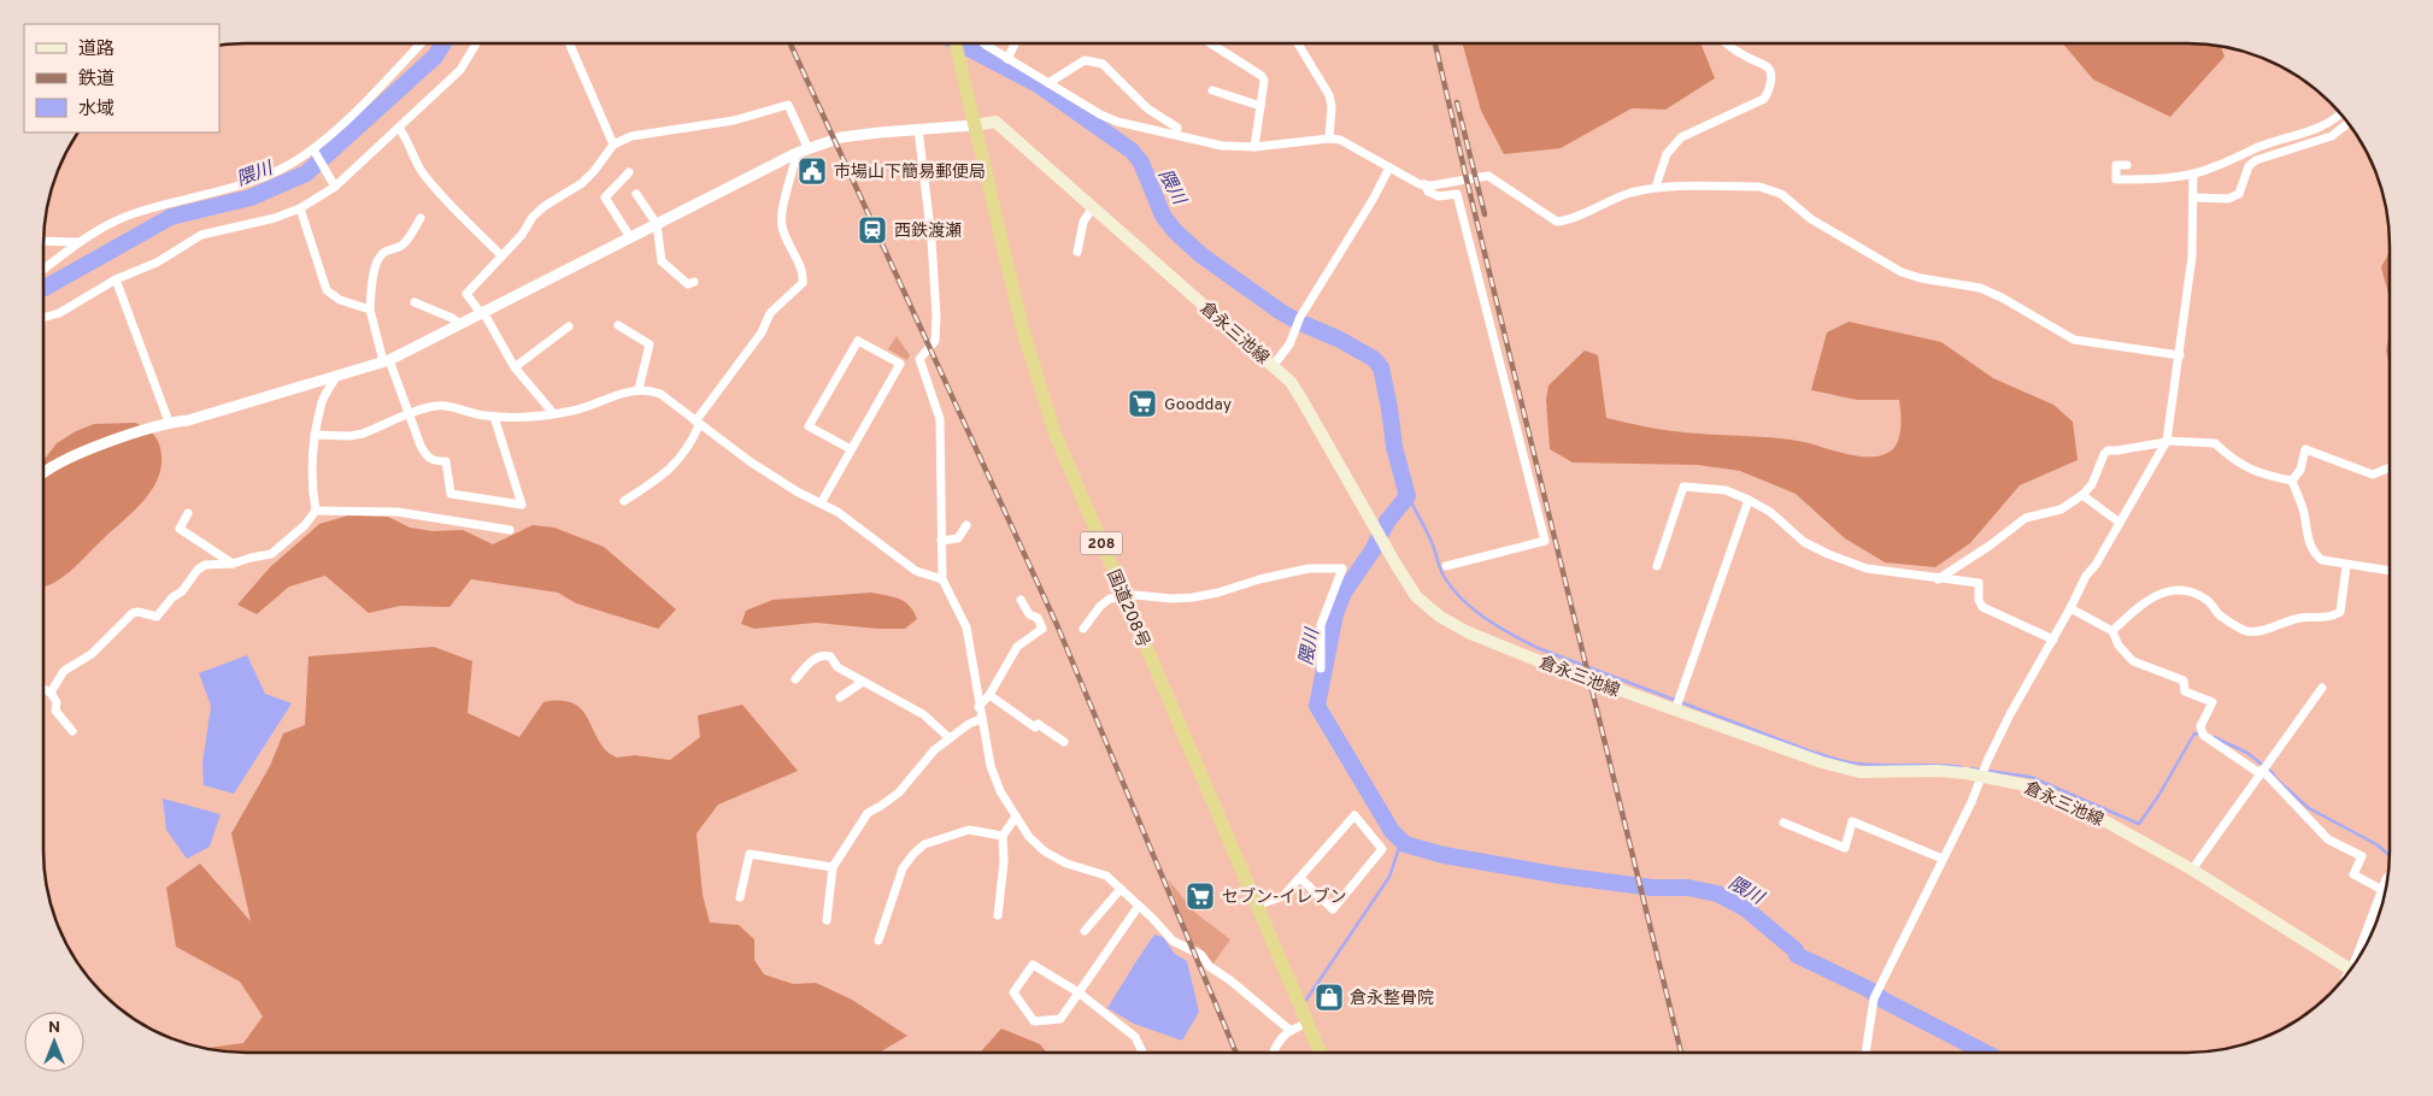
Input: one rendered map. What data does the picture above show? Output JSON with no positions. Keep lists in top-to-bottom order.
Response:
{
  "streets": {
    "highway": ["208", "国道208号"],
    "main road": ["倉永三池線"]
  },
  "crossings": [
    ["倉永三池線", "国道208号"]
  ],
  "water": ["隈川"],
  "places": {
    "public building": ["市場山下簡易郵便局"],
    "station": ["西鉄渡瀬"],
    "supermarket": ["Goodday", "セブン-イレブン"],
    "shop": ["倉永整骨院"]
  },
  "legend": ["道路", "鉄道", "水域"],
  "north": "top"
}
